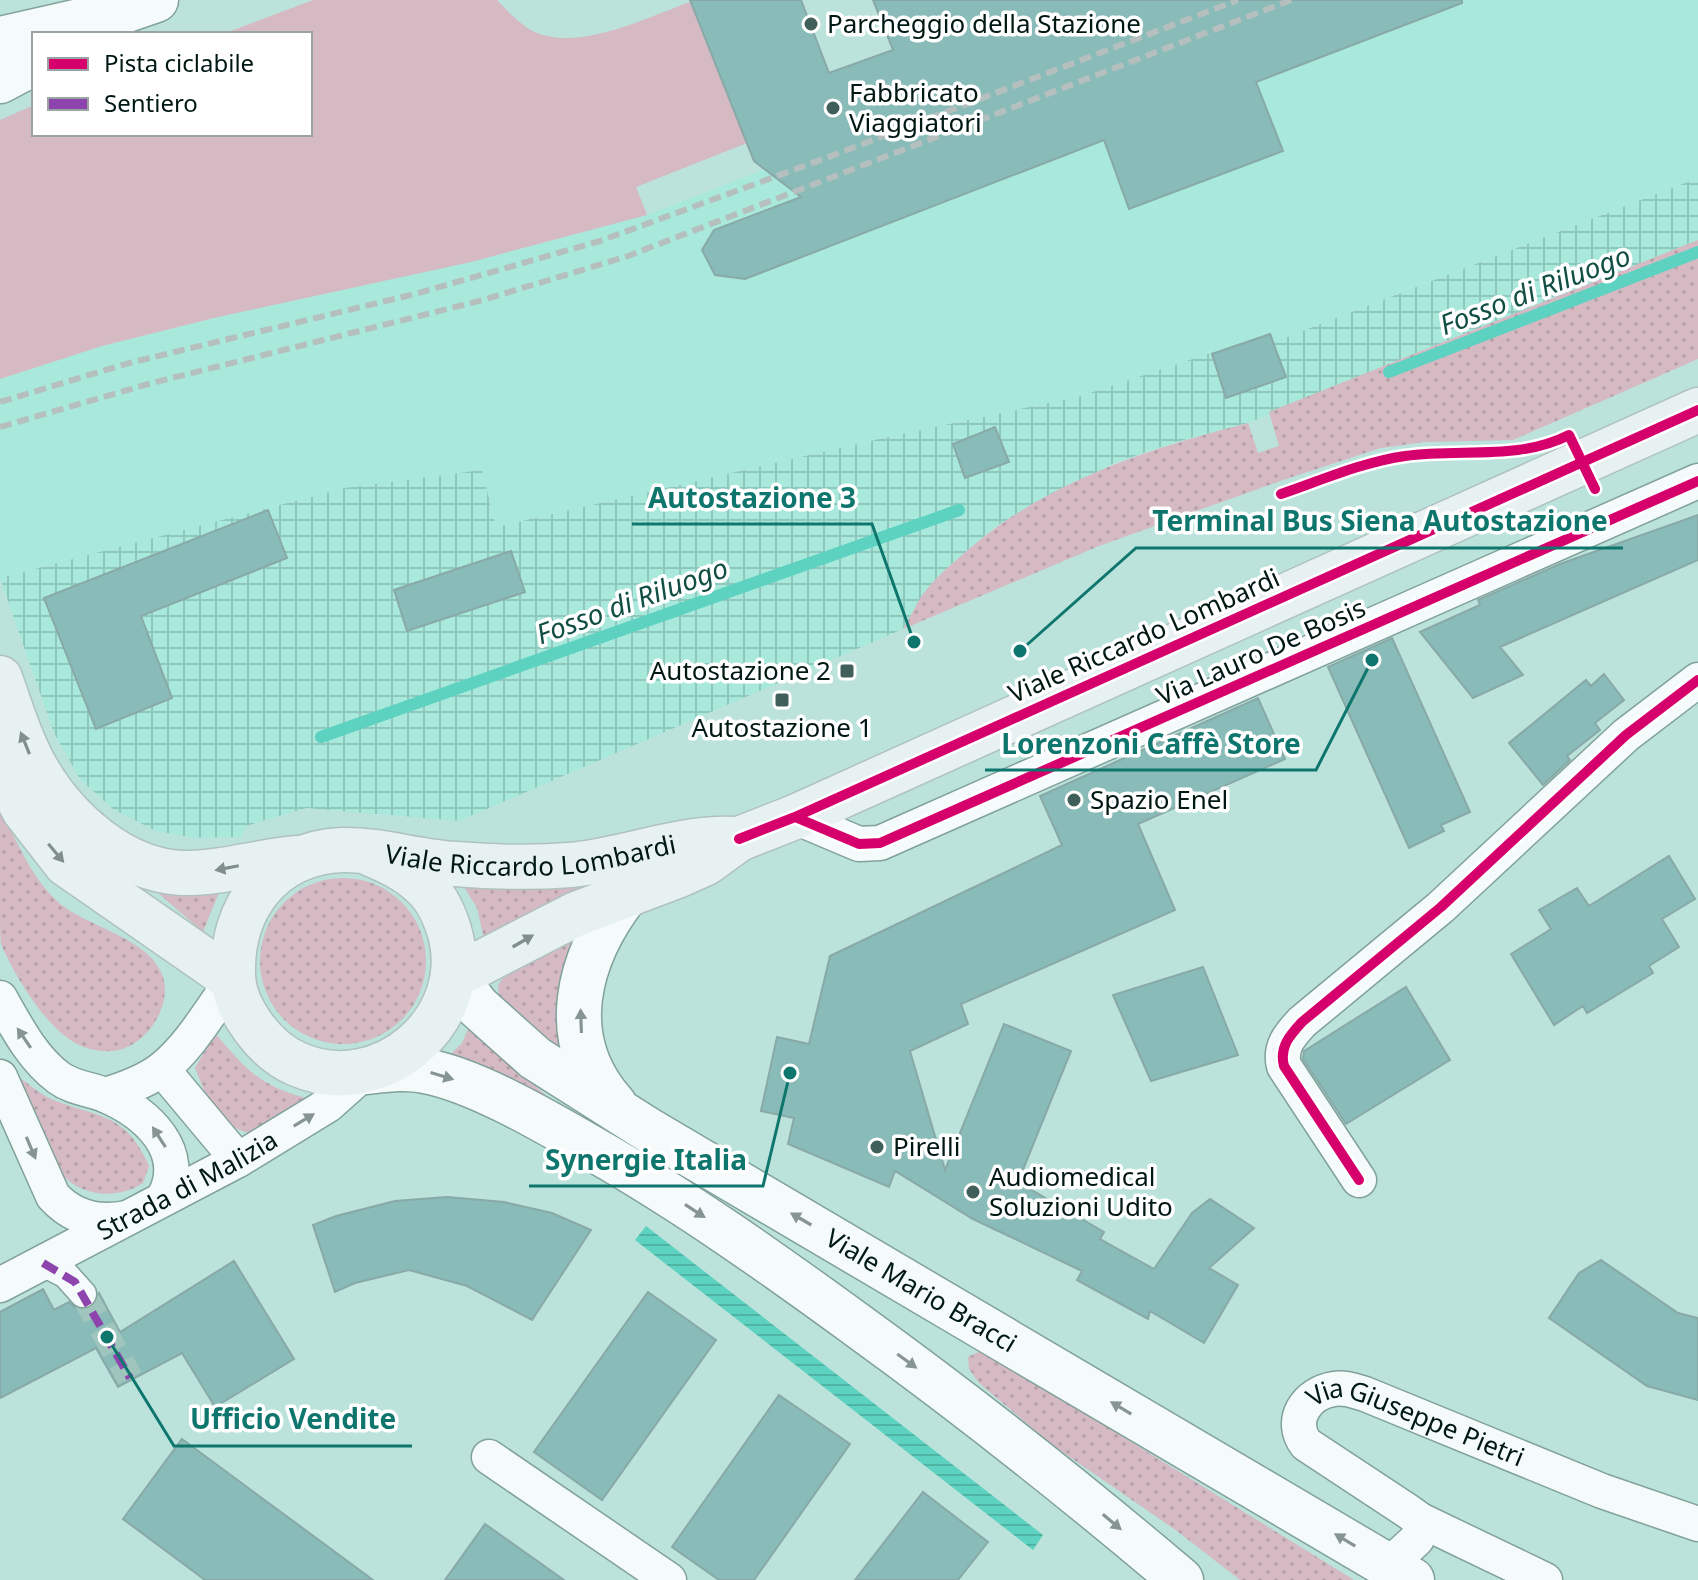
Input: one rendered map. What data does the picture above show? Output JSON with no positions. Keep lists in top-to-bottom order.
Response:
{
  "streets": {
    "main road": ["Viale Riccardo Lombardi", "Viale Mario Bracci"],
    "street": ["Via Lauro De Bosis", "Strada di Malizia", "Via Giuseppe Pietri"]
  },
  "crossings": [
    ["Viale Riccardo Lombardi", "Via Lauro De Bosis"],
    ["Viale Riccardo Lombardi", "Strada di Malizia"],
    ["Viale Riccardo Lombardi", "Viale Mario Bracci"],
    ["Strada di Malizia", "Viale Mario Bracci"]
  ],
  "water": ["Fosso di Riluogo"],
  "places": {
    "other": [
      "Parcheggio della Stazione",
      "Fabbricato Viaggiatori",
      "Autostazione 3",
      "Terminal Bus Siena Autostazione",
      "Lorenzoni Caffè Store",
      "Spazio Enel",
      "Synergie Italia",
      "Pirelli",
      "Audiomedical Soluzioni Udito",
      "Ufficio Vendite"
    ],
    "transit": ["Autostazione 2", "Autostazione 1"]
  },
  "legend": ["Pista ciclabile", "Sentiero"]
}
